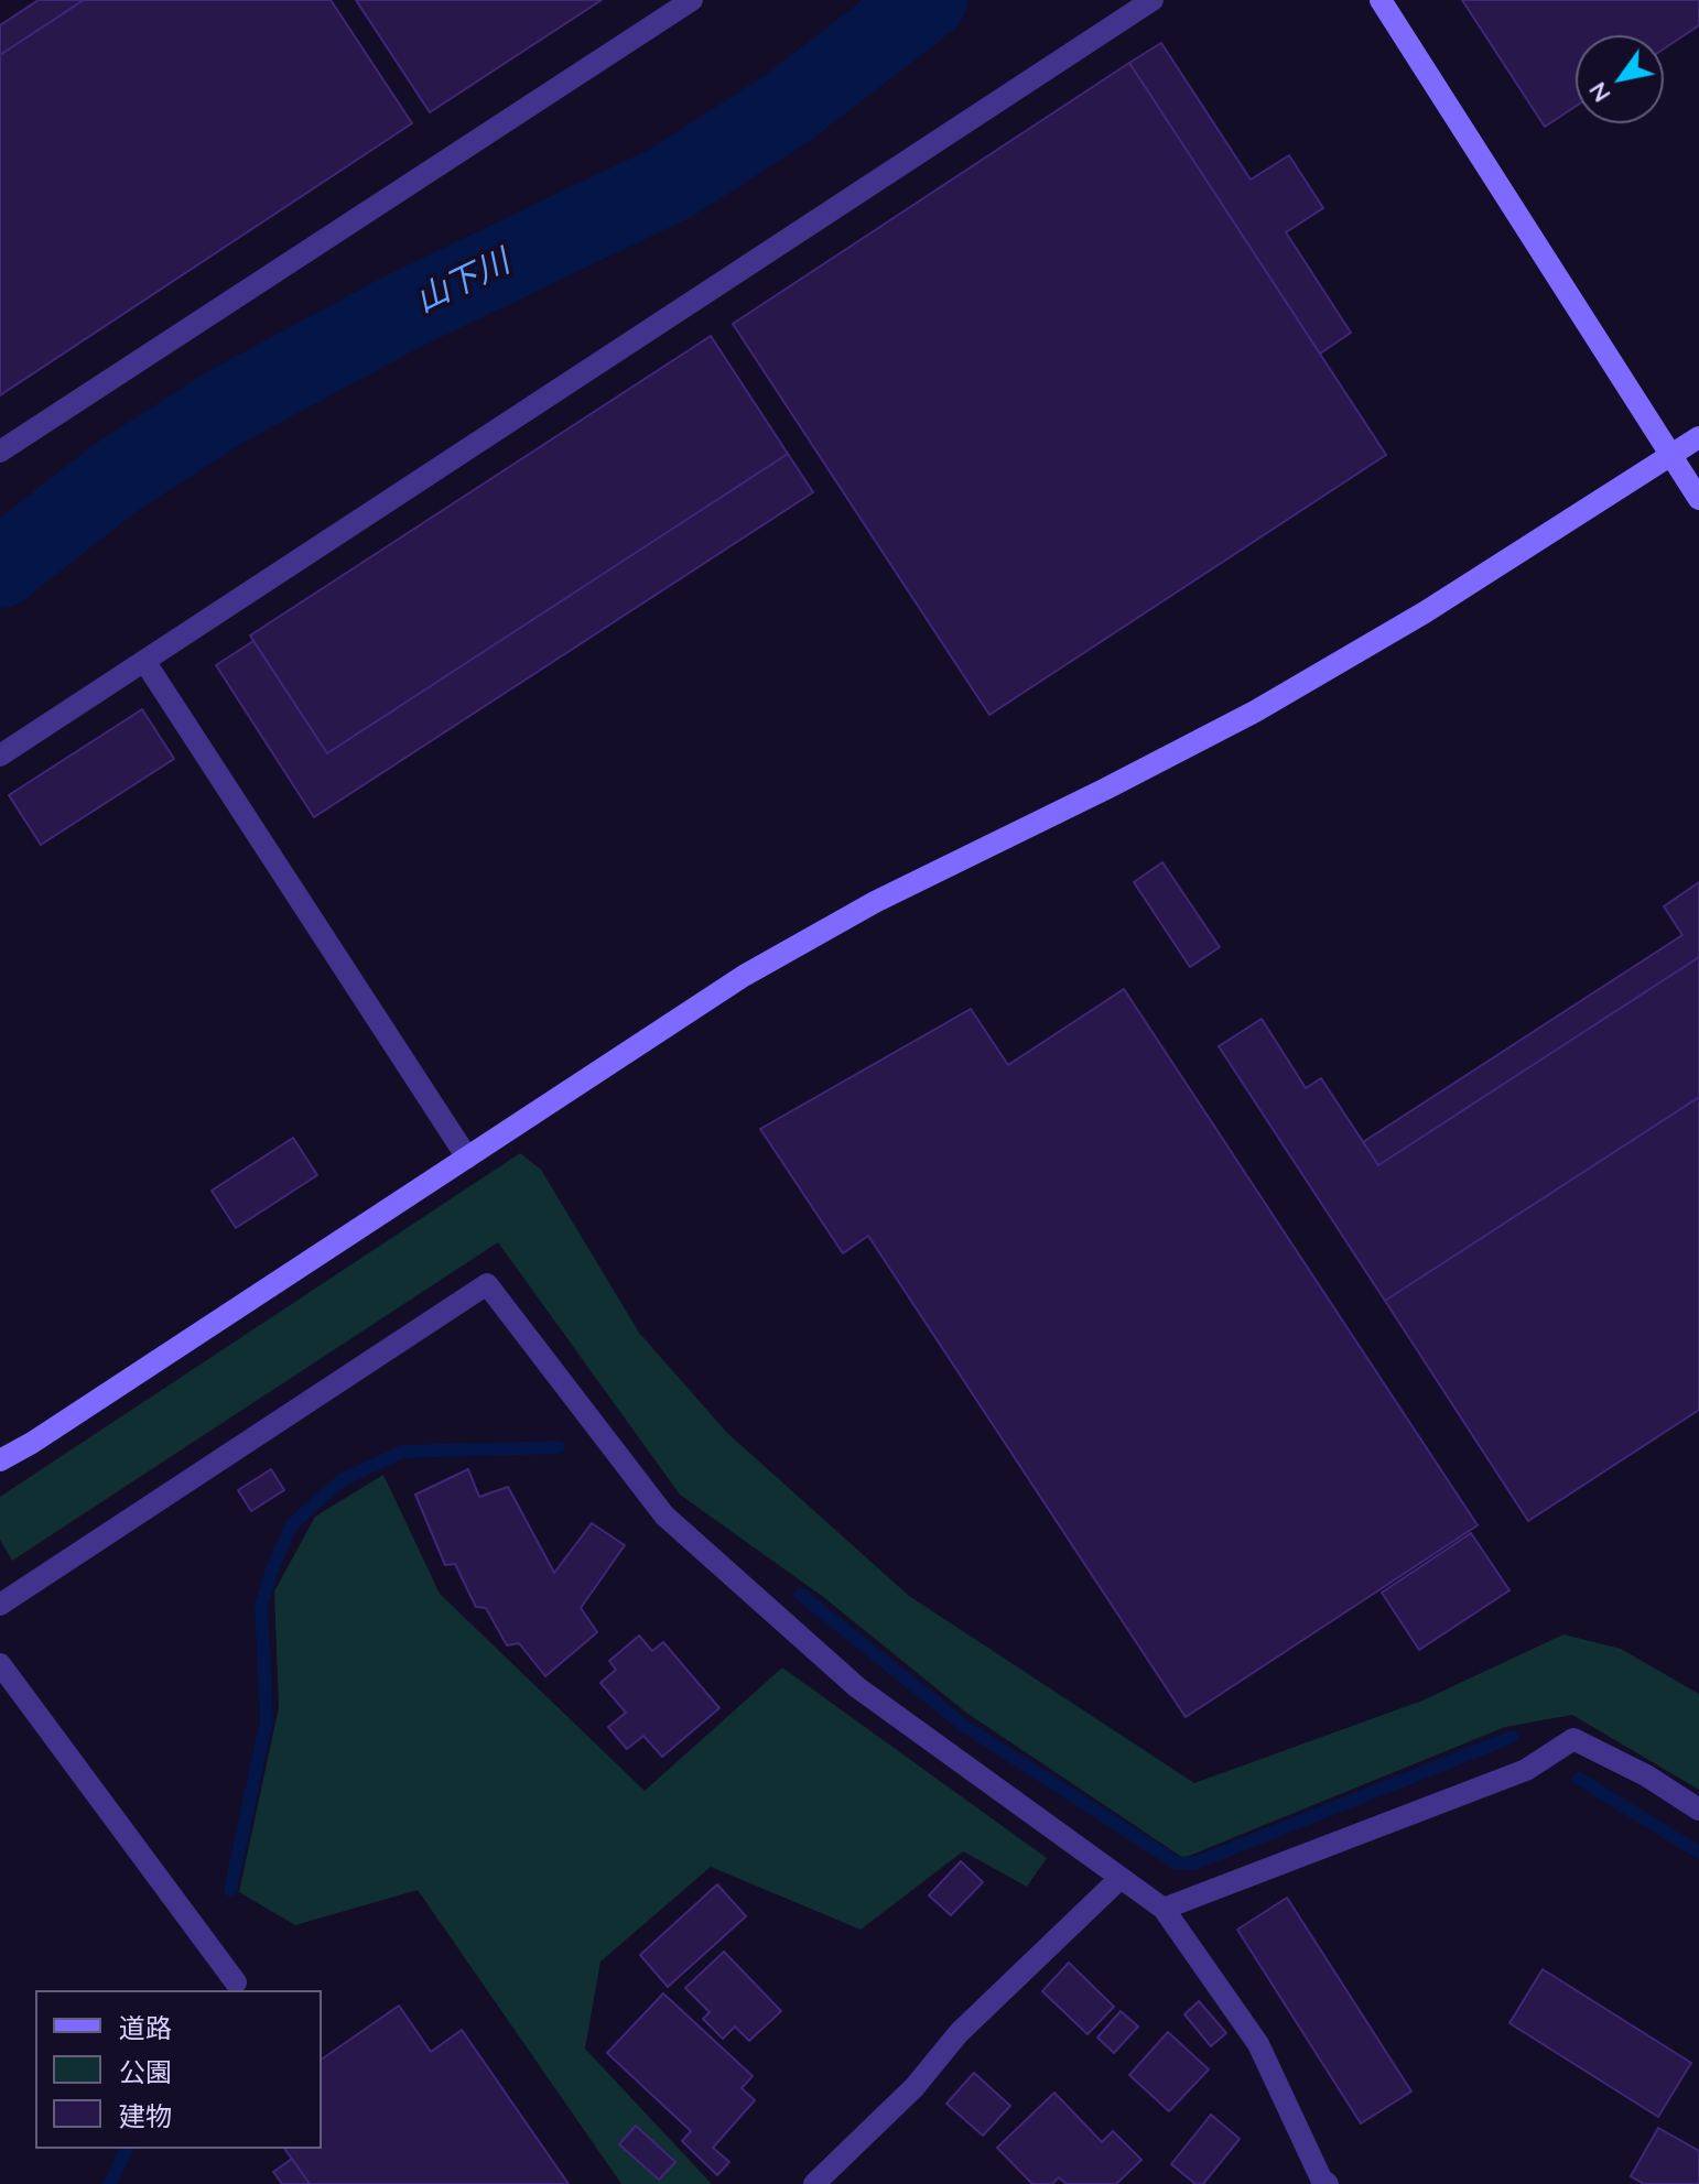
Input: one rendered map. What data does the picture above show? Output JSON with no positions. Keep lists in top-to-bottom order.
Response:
{
  "water": ["山下川"],
  "legend": ["道路", "公園", "建物"],
  "north": "bottom left"
}
